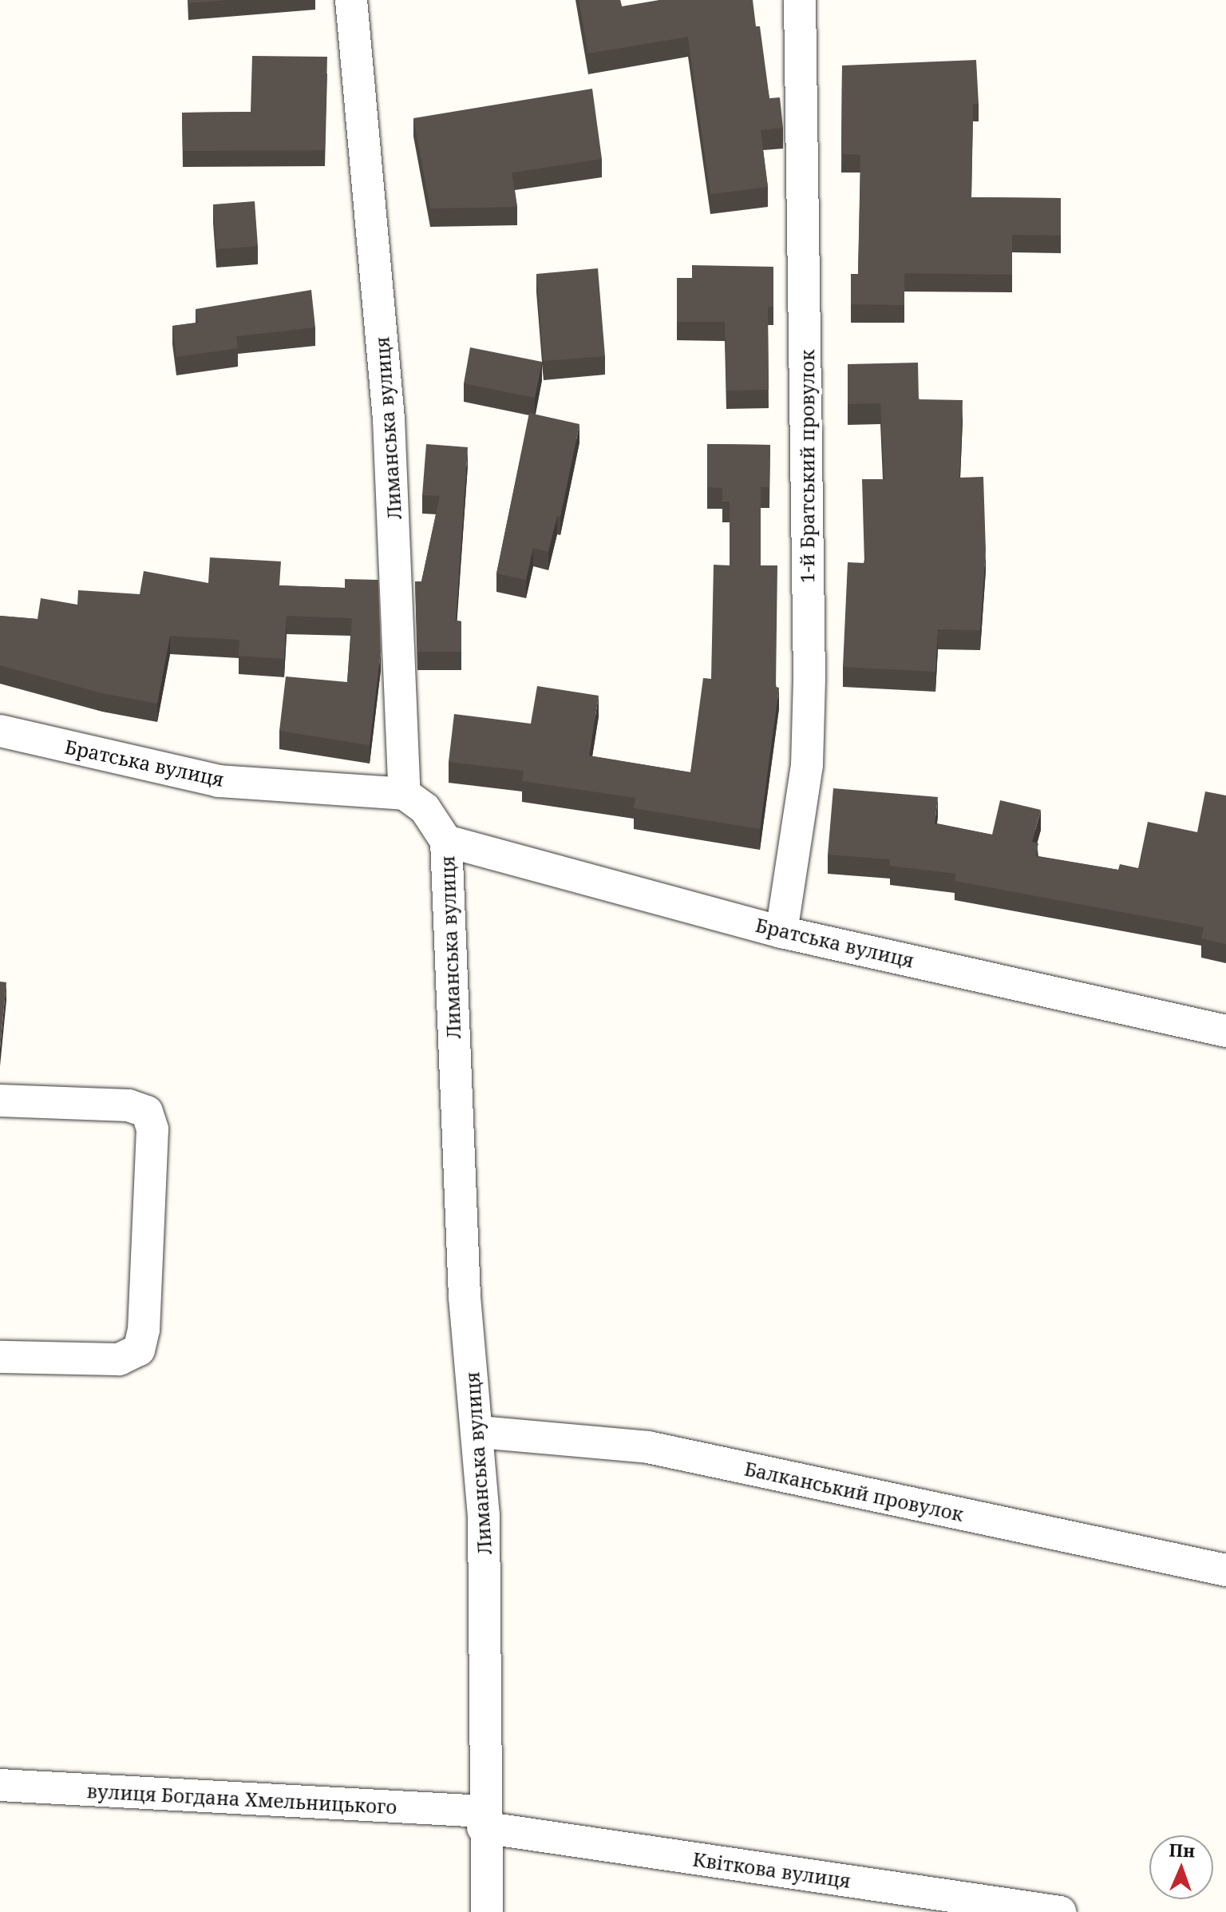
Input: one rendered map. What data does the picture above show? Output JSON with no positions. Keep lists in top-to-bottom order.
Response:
{
  "streets": {
    "street": [
      "Лиманська вулиця",
      "1-й Братський провулок",
      "Братська вулиця",
      "Балканський провулок",
      "вулиця Богдана Хмельницького",
      "Квіткова вулиця"
    ]
  },
  "crossings": [
    ["Лиманська вулиця", "Братська вулиця"],
    ["Лиманська вулиця", "Балканський провулок"],
    ["Лиманська вулиця", "вулиця Богдана Хмельницького"],
    ["Лиманська вулиця", "Квіткова вулиця"],
    ["1-й Братський провулок", "Братська вулиця"],
    ["вулиця Богдана Хмельницького", "Квіткова вулиця"]
  ],
  "north": "top"
}
